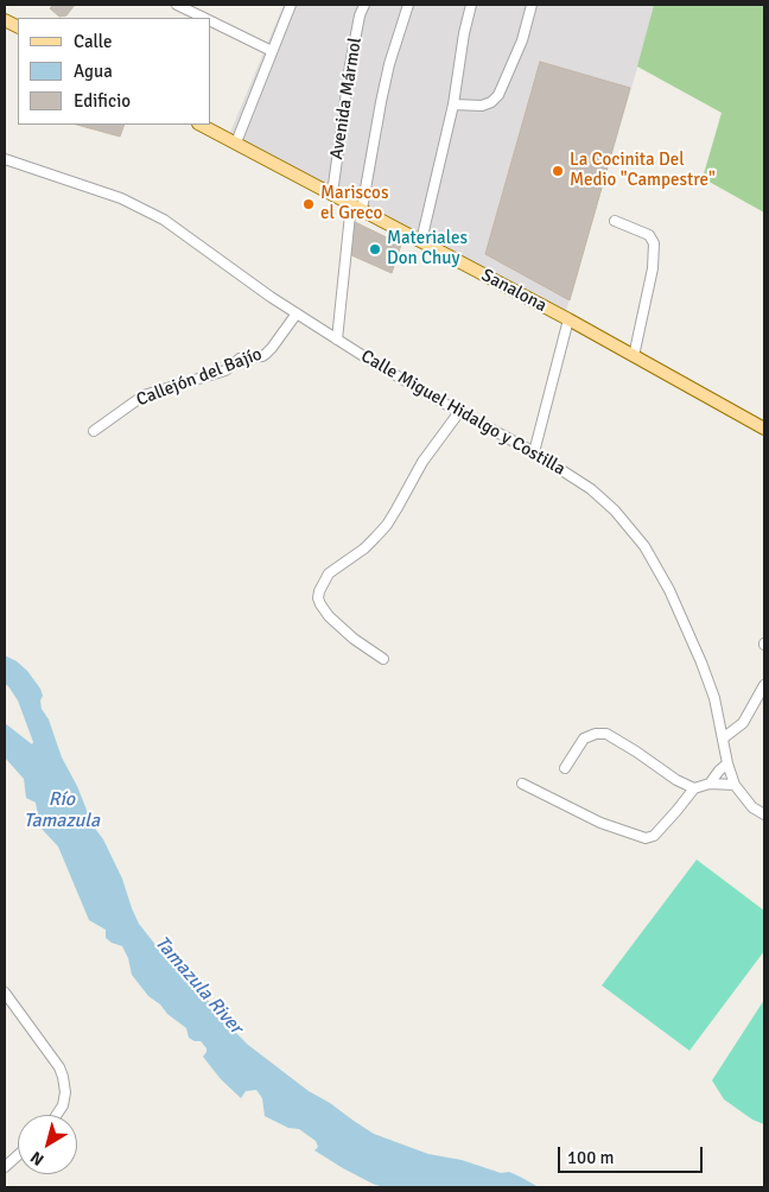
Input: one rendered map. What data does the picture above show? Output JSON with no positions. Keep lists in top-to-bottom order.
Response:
{
  "streets": {
    "main road": ["Sanalona"],
    "street": ["Avenida Mármol", "Callejón del Bajío", "Calle Miguel Hidalgo y Costilla"]
  },
  "crossings": [
    ["Avenida Mármol", "Sanalona"],
    ["Callejón del Bajío", "Calle Miguel Hidalgo y Costilla"]
  ],
  "water": ["Río Tamazula", "Tamazula River"],
  "places": ["La Cocinita Del Medio \"Campestre\"", "Mariscos el Greco", "Materiales Don Chuy"],
  "legend": ["Calle", "Agua", "Edificio"],
  "scale_bar": "100 m",
  "north": "bottom left"
}
